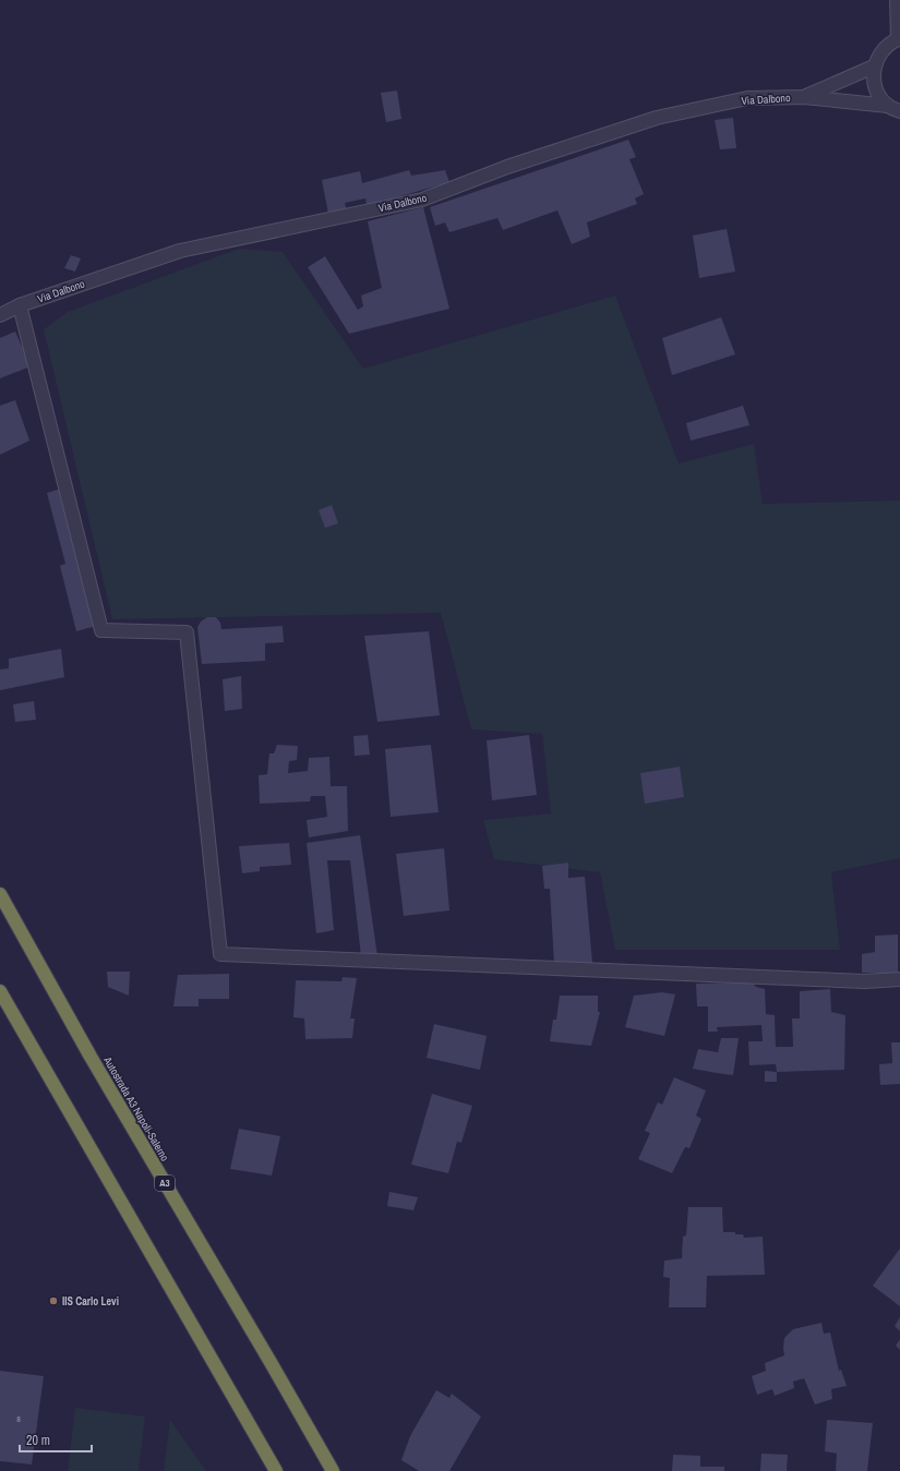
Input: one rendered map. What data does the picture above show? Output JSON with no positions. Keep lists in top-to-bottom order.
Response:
{
  "streets": {
    "highway": ["Autostrada A3 Napoli-Salerno", "A3"],
    "street": ["Via Dalbono"]
  },
  "places": ["IIS Carlo Levi"],
  "house_numbers": ["8"],
  "scale_bar": "20 m"
}
